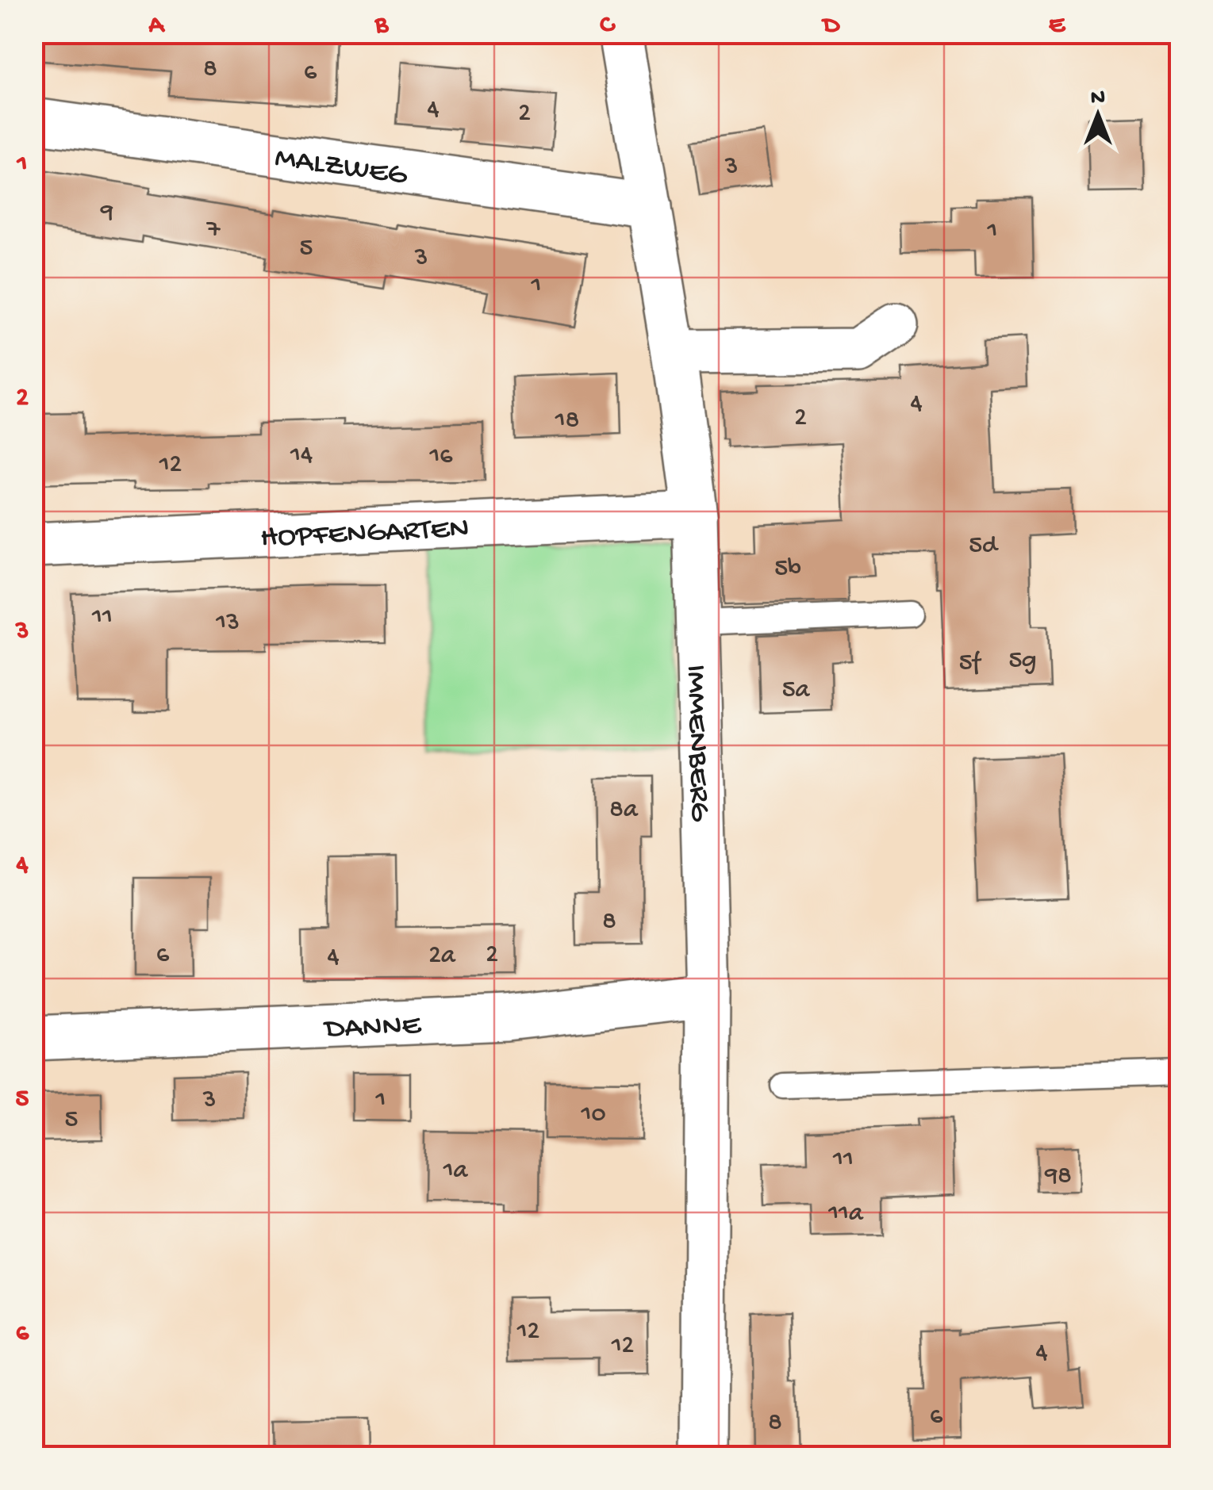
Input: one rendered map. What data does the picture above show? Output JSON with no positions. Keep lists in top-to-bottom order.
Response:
{
  "streets": {
    "street": [
      "MALZWEG",
      "HOPFENGARTEN",
      "IMMENBERG",
      "DANNE"
    ]
  },
  "crossings": [
    ["MALZWEG", "IMMENBERG"],
    ["HOPFENGARTEN", "IMMENBERG"],
    ["IMMENBERG", "DANNE"]
  ],
  "house_numbers": [
    "8",
    "6",
    "4",
    "2",
    "3",
    "9",
    "7",
    "1",
    "5",
    "3",
    "1",
    "4",
    "2",
    "18",
    "14",
    "16",
    "12",
    "5d",
    "5b",
    "11",
    "13",
    "5g",
    "5f",
    "5a",
    "8a",
    "8",
    "6",
    "2",
    "2a",
    "4",
    "3",
    "1",
    "10",
    "5",
    "11",
    "1a",
    "98",
    "11a",
    "12",
    "12",
    "4",
    "6",
    "8"
  ],
  "north": "top",
  "grid": {
    "columns": [
      "A",
      "B",
      "C",
      "D",
      "E"
    ],
    "rows": [
      "1",
      "2",
      "3",
      "4",
      "5",
      "6"
    ]
  }
}
